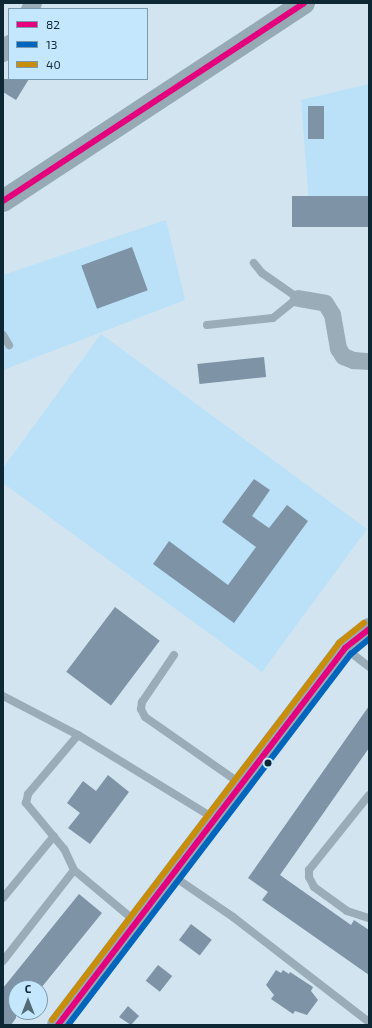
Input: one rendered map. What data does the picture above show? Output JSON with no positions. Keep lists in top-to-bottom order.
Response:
{
  "lines": ["transit line 82", "transit line 40", "transit line 13"],
  "legend": ["82", "13", "40"],
  "north": "top"
}
